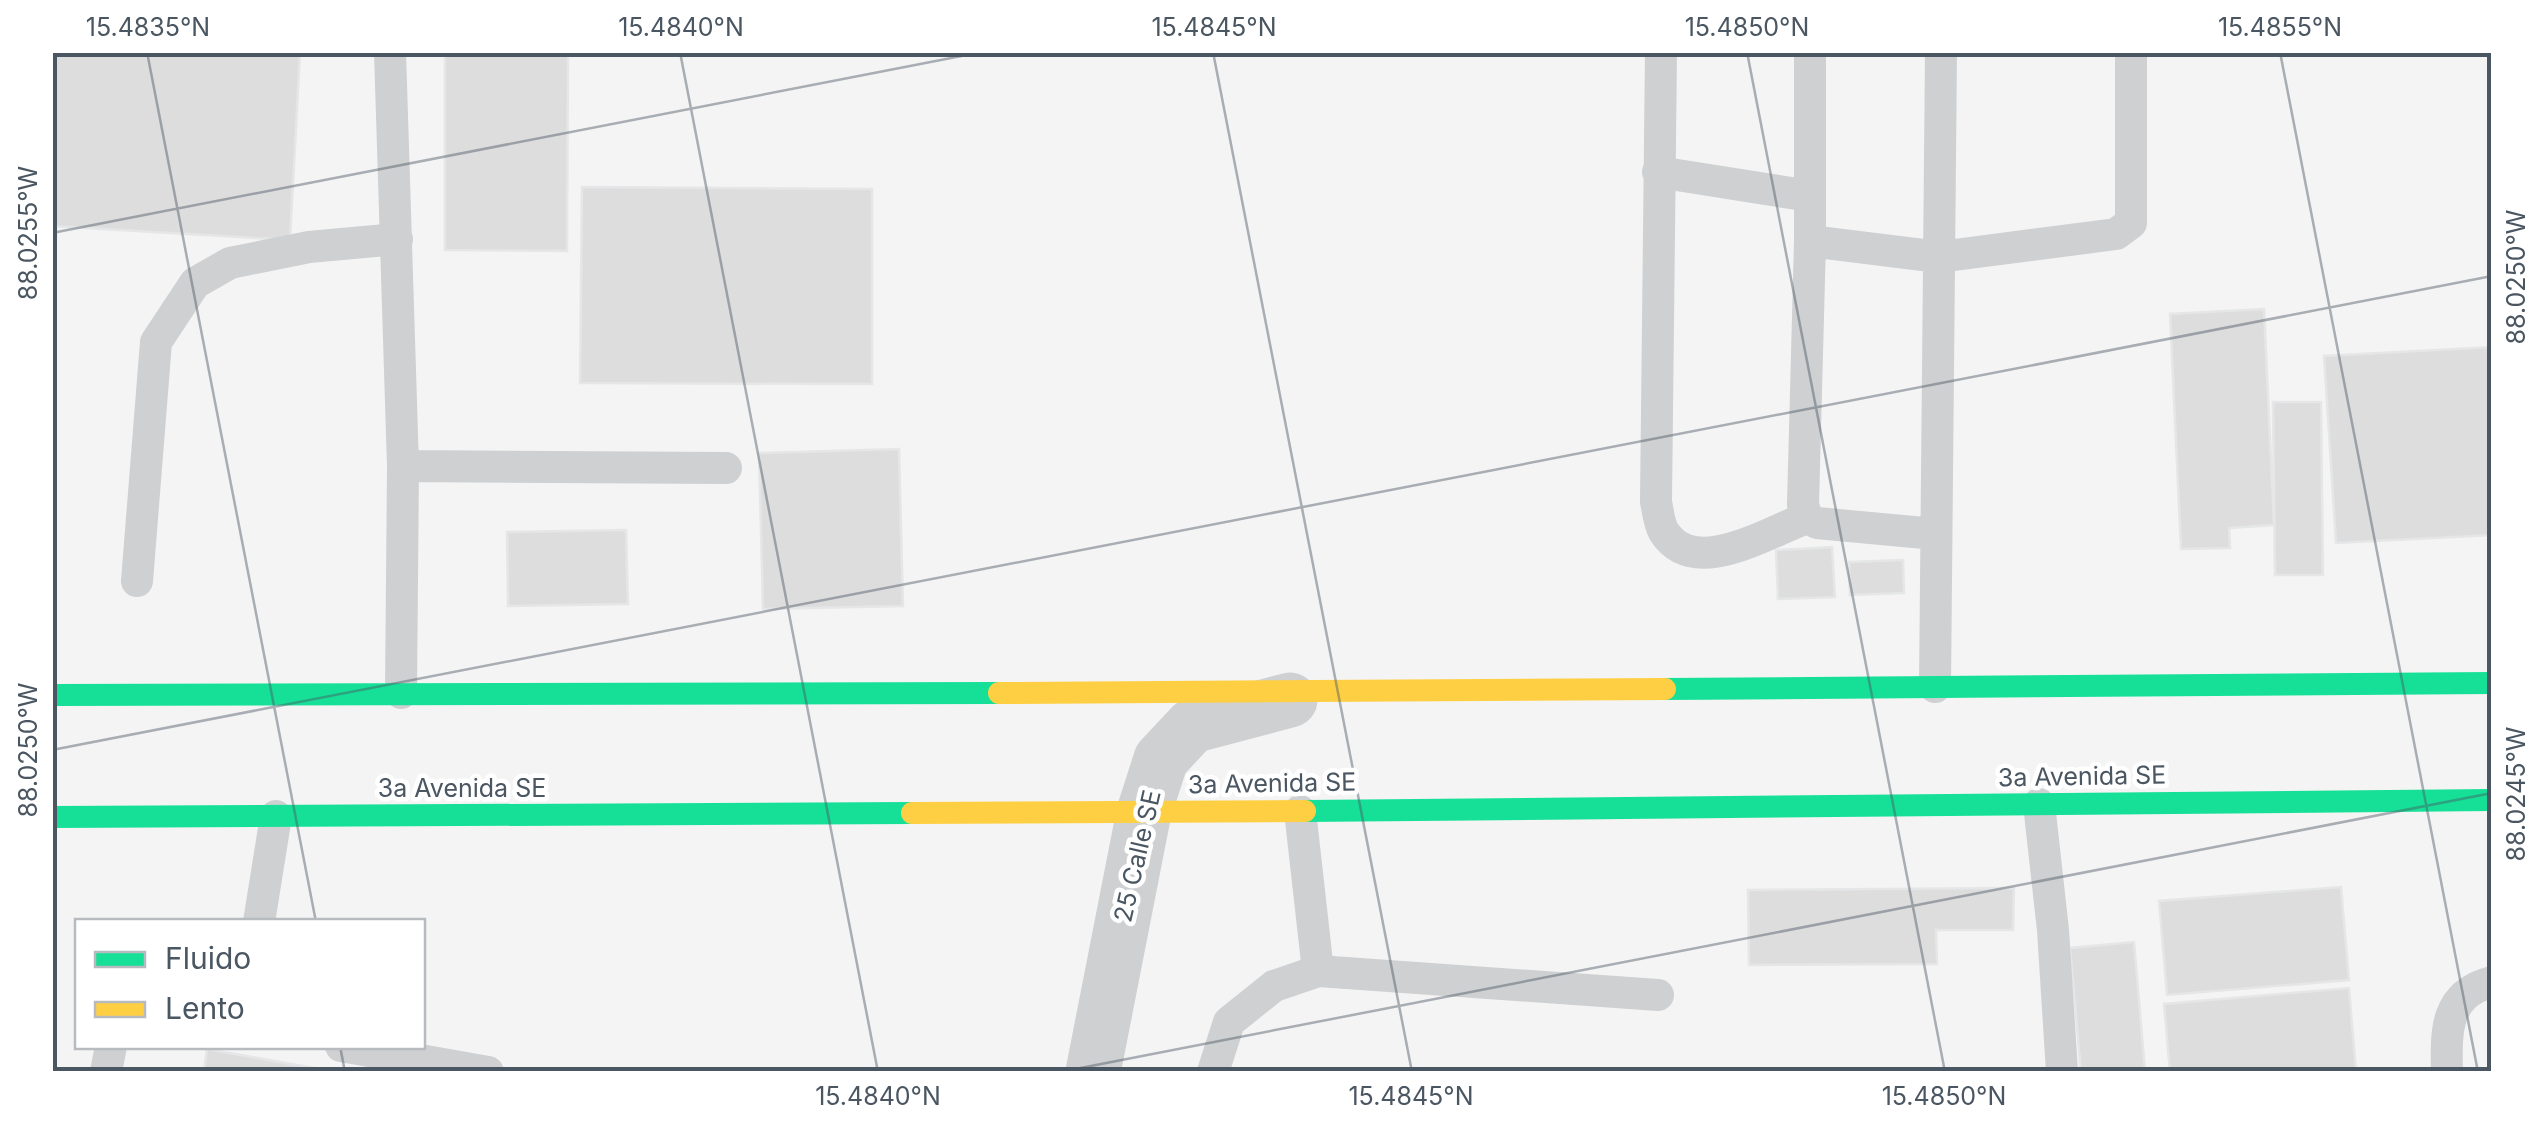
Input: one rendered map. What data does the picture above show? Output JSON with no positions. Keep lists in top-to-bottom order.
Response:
{
  "streets": {
    "main road": ["3a Avenida SE"],
    "street": ["25 Calle SE"]
  },
  "crossings": [
    ["3a Avenida SE", "25 Calle SE"]
  ],
  "legend": ["Fluido", "Lento"],
  "coordinates": [
    "15.4835°N",
    "15.4840°N",
    "15.4845°N",
    "15.4850°N",
    "15.4855°N",
    "88.0255°W",
    "88.0250°W",
    "88.0245°W"
  ]
}
